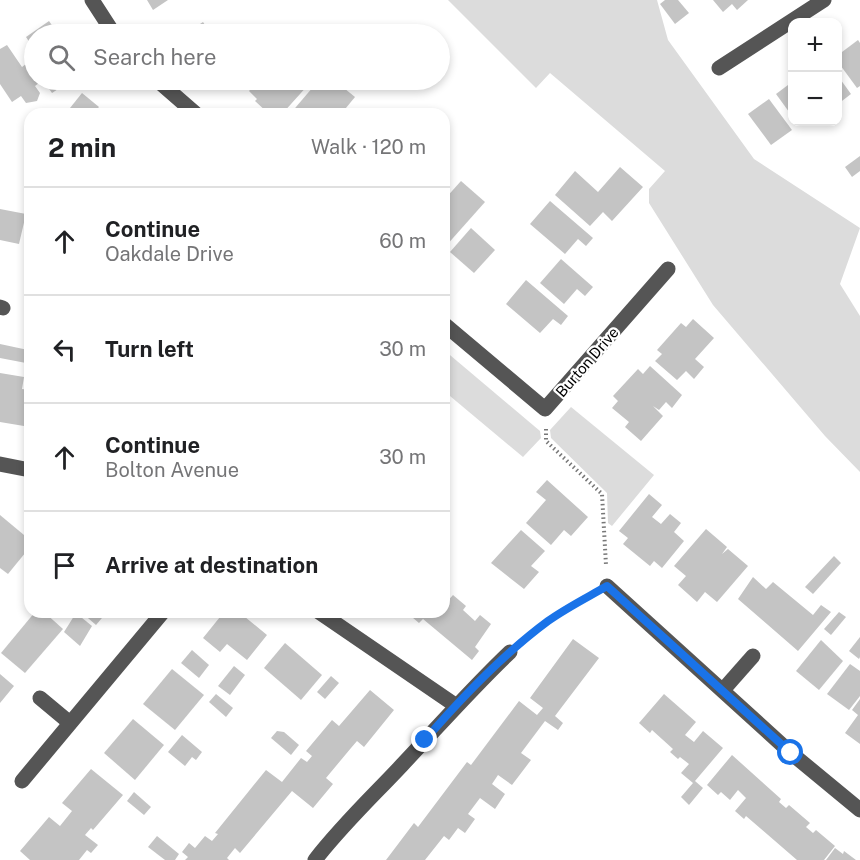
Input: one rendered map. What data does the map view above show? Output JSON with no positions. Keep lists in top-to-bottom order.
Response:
{
  "streets": {
    "street": ["Burton Drive"]
  },
  "page": {
    "map_buttons": ["+", "−"],
    "search": "Search here",
    "heading": ["2 min", "Walk · 120 m"],
    "list": [
      ["Continue", "Oakdale Drive", "60 m"],
      ["Turn left", "30 m"],
      ["Continue", "Bolton Avenue", "30 m"],
      "Arrive at destination"
    ]
  }
}
